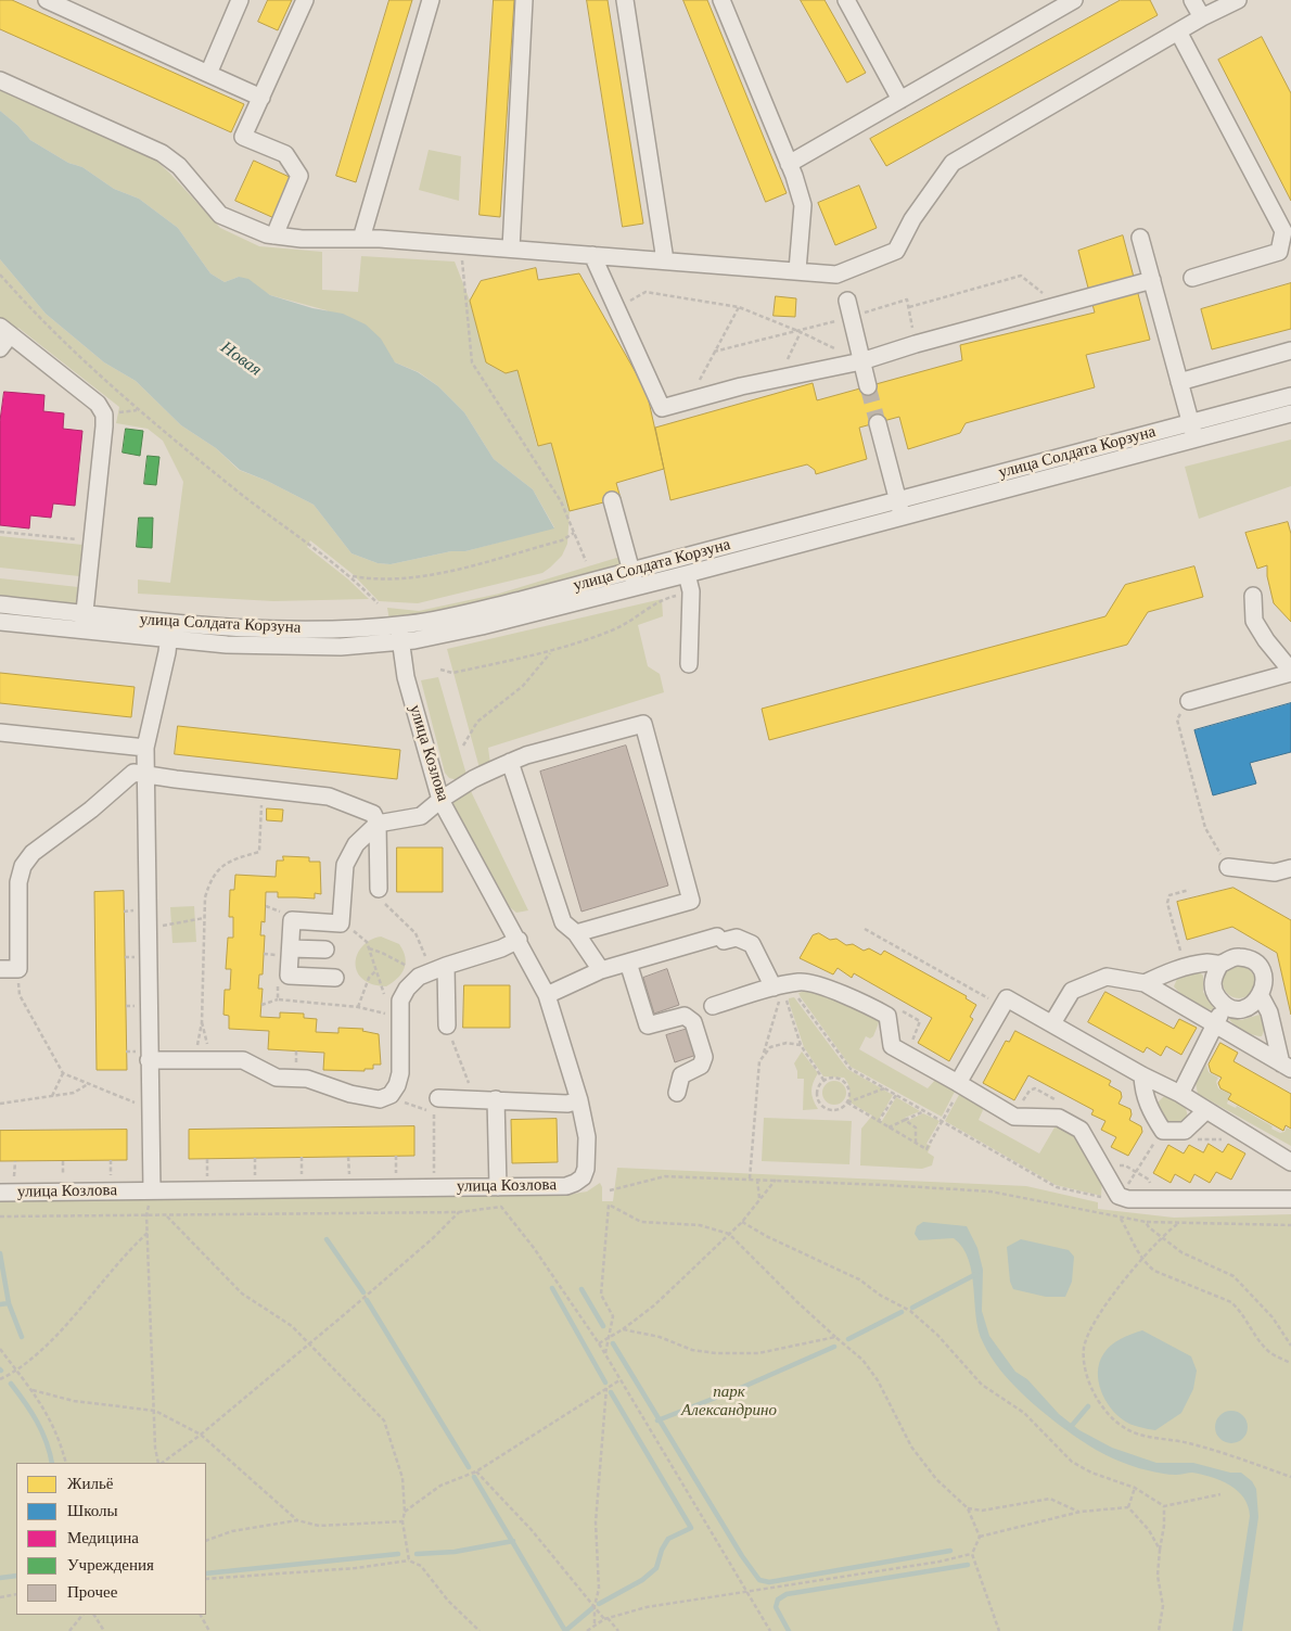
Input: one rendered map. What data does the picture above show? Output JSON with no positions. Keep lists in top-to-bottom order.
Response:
{
  "streets": {
    "street": ["улица Солдата Корзуна", "улица Козлова"]
  },
  "crossings": [
    ["улица Солдата Корзуна", "улица Козлова"]
  ],
  "water": ["Новая"],
  "parks": ["парк Александрино"],
  "legend": [
    "Жильё",
    "Школы",
    "Медицина",
    "Учреждения",
    "Прочее"
  ]
}
